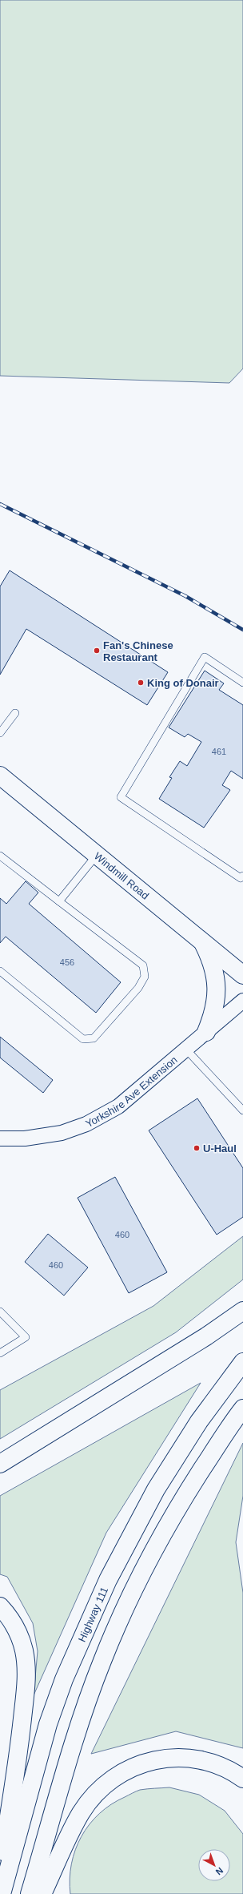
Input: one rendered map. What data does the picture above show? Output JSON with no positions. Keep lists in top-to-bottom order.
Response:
{
  "streets": {
    "main road": ["Windmill Road", "Highway 111"],
    "street": ["Yorkshire Ave Extension"]
  },
  "places": ["Fan's Chinese Restaurant", "King of Donair", "U-Haul"],
  "house_numbers": [
    "461",
    "456",
    "460",
    "460"
  ],
  "north": "bottom right"
}
